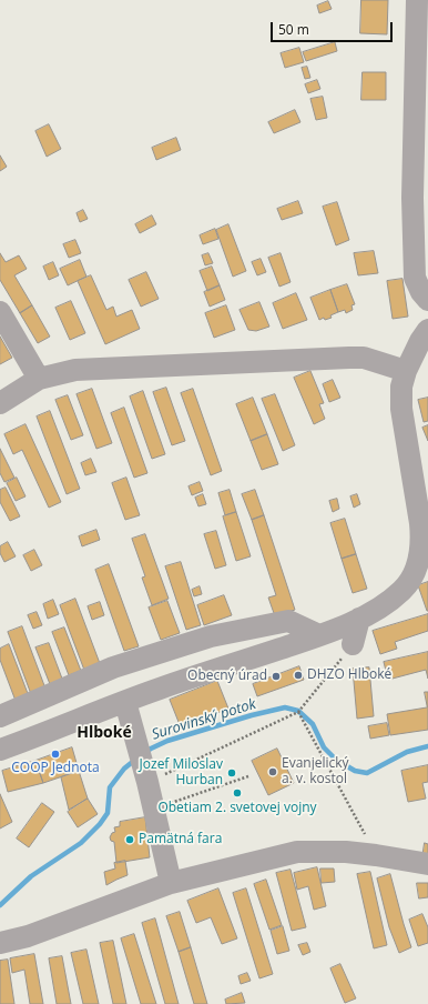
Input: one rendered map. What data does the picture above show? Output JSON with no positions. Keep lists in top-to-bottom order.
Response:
{
  "districts": ["Hlboké"],
  "water": ["Surovinský potok"],
  "places": [
    "DHZO Hlboké",
    "Obecný úrad",
    "COOP Jednota",
    "Evanjelický a. v. kostol",
    "Jozef Miloslav Hurban",
    "Obetiam 2. svetovej vojny",
    "Pamätná fara"
  ],
  "scale_bar": "50 m"
}
